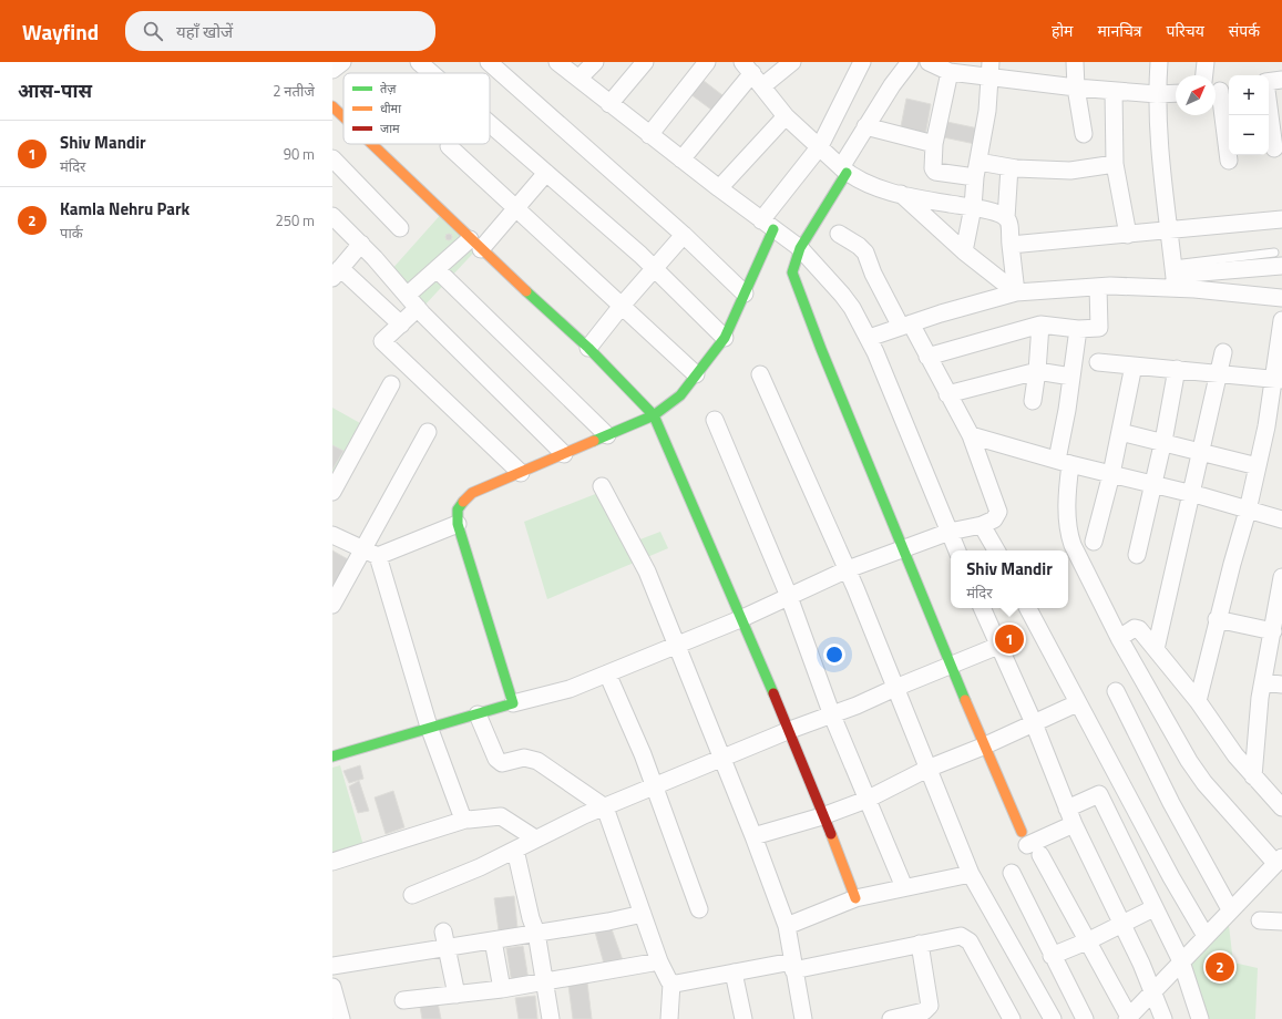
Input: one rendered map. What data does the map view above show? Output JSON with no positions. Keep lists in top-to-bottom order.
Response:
{
  "legend": ["तेज़", "धीमा", "जाम"],
  "north": "top right",
  "page": {
    "header": "Wayfind",
    "search": "यहाँ खोजें",
    "nav": [
      "होम",
      "मानचित्र",
      "परिचय",
      "संपर्क"
    ],
    "heading": ["आस-पास", "2 नतीजे"],
    "map_buttons": ["+", "−"],
    "list": [
      {
        "mark": "1",
        "name": "Shiv Mandir",
        "note": "मंदिर",
        "value": "90 m"
      },
      {
        "mark": "2",
        "name": "Kamla Nehru Park",
        "note": "पार्क",
        "value": "250 m"
      }
    ],
    "popup": ["Shiv Mandir", "मंदिर"],
    "pins": ["1", "2"]
  }
}
